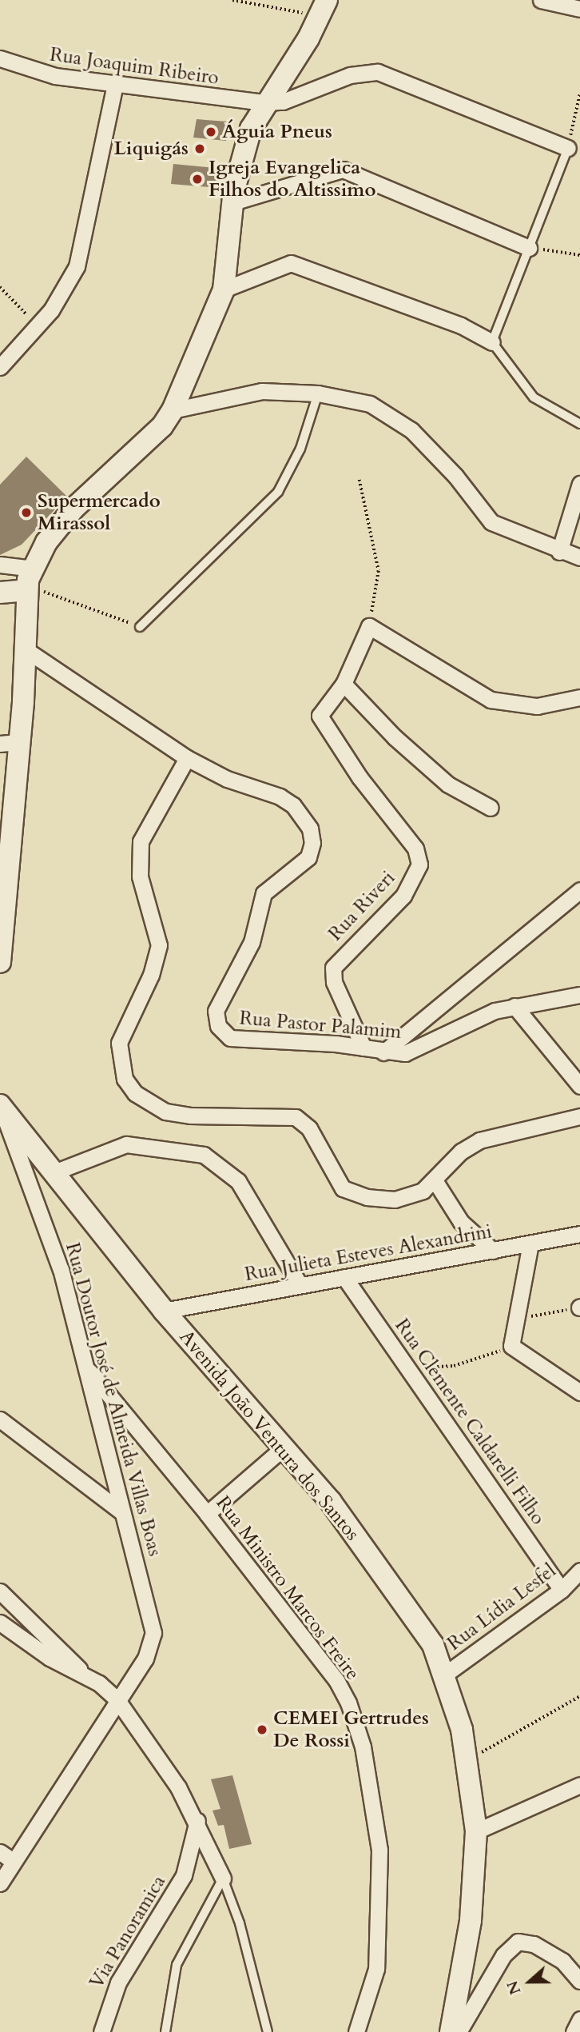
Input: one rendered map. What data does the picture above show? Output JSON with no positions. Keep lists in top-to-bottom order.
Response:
{
  "streets": {
    "main road": ["Avenida João Ventura dos Santos"],
    "street": [
      "Rua Joaquim Ribeiro",
      "Rua Riveri",
      "Rua Pastor Palamim",
      "Rua Julieta Esteves Alexandrini",
      "Rua Doutor José de Almeida Villas Boas",
      "Rua Clemente Caldarelli Filho",
      "Rua Ministro Marcos Freire",
      "Rua Lídia Lesfel",
      "Via Panoramica"
    ]
  },
  "crossings": [
    ["Rua Riveri", "Rua Pastor Palamim"],
    ["Rua Julieta Esteves Alexandrini", "Rua Clemente Caldarelli Filho"],
    ["Rua Julieta Esteves Alexandrini", "Avenida João Ventura dos Santos"],
    ["Rua Doutor José de Almeida Villas Boas", "Avenida João Ventura dos Santos"],
    ["Rua Doutor José de Almeida Villas Boas", "Rua Ministro Marcos Freire"],
    ["Rua Clemente Caldarelli Filho", "Rua Lídia Lesfel"],
    ["Avenida João Ventura dos Santos", "Rua Lídia Lesfel"]
  ],
  "places": [
    "Águia Pneus",
    "Liquigás",
    "Igreja Evangelica Filhos do Altissimo",
    "Supermercado Mirassol",
    "CEMEI Gertrudes De Rossi"
  ],
  "north": "left"
}
